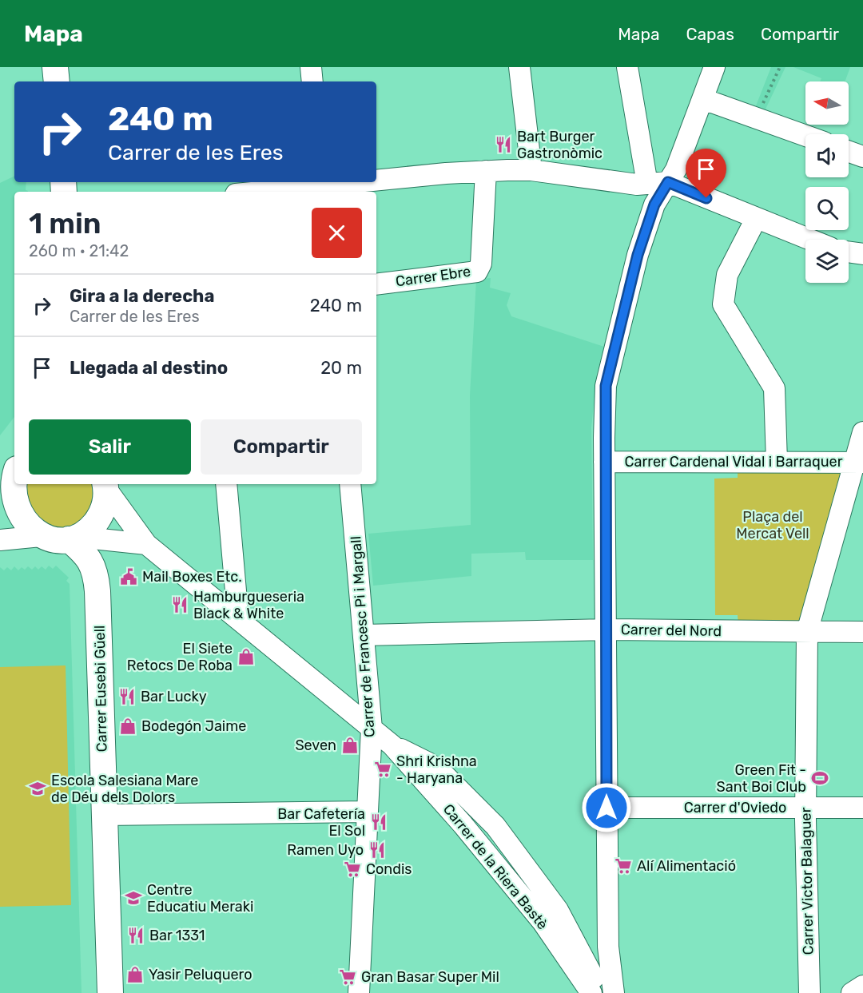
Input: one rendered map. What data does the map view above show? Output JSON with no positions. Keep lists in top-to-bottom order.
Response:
{
  "streets": {
    "street": [
      "Carrer Ebre",
      "Carrer Cardenal Vidal i Barraquer",
      "Carrer del Nord",
      "Carrer de Francesc Pi i Margall",
      "Carrer Eusebi Güell",
      "Carrer d'Oviedo",
      "Carrer de la Riera Bastè",
      "Carrer Victor Balaguer"
    ]
  },
  "crossings": [
    ["Carrer Cardenal Vidal i Barraquer", "Carrer Victor Balaguer"],
    ["Carrer del Nord", "Carrer de Francesc Pi i Margall"],
    ["Carrer del Nord", "Carrer Victor Balaguer"],
    ["Carrer de Francesc Pi i Margall", "Carrer de la Riera Bastè"],
    ["Carrer d'Oviedo", "Carrer Victor Balaguer"]
  ],
  "parks": ["Plaça del Mercat Vell"],
  "places": {
    "restaurant": [
      "Bart Burger Gastronòmic",
      "Hamburgueseria Black & White",
      "Bar Lucky",
      "Bar Cafetería El Sol",
      "Ramen Uyo",
      "Bar 1331"
    ],
    "public building": ["Mail Boxes Etc."],
    "shop": [
      "El Siete Retocs De Roba",
      "Bodegón Jaime",
      "Seven",
      "Yasir Peluquero"
    ],
    "supermarket": [
      "Shri Krishna - Haryana",
      "Alí Alimentació",
      "Condis",
      "Gran Basar Super Mil"
    ],
    "sports": ["Green Fit - Sant Boi Club"],
    "school or university": ["Escola Salesiana Mare de Déu dels Dolors", "Centre Educatiu Meraki"]
  },
  "north": "left",
  "page": {
    "header": "Mapa",
    "nav": ["Mapa", "Capas", "Compartir"],
    "turn": ["240 m", "Carrer de les Eres"],
    "heading": ["1 min", "260 m · 21:42"],
    "list": [
      {
        "name": "Gira a la derecha",
        "note": "Carrer de les Eres",
        "value": "240 m"
      },
      {
        "name": "Llegada al destino",
        "value": "20 m"
      }
    ],
    "buttons": ["Salir", "Compartir"]
  }
}
